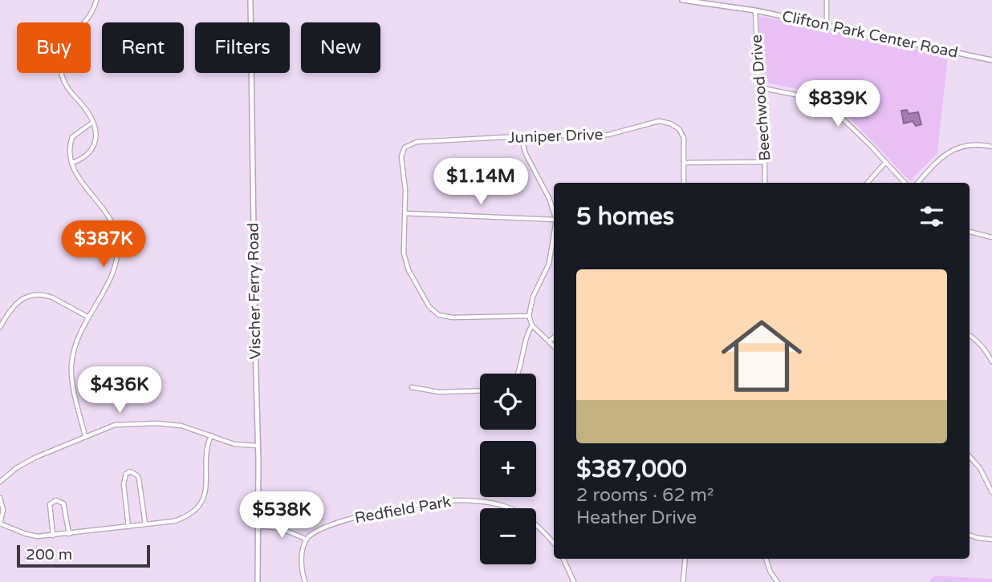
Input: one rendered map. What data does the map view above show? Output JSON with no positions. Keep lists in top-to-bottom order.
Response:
{
  "streets": {
    "street": [
      "Clifton Park Center Road",
      "Beechwood Drive",
      "Juniper Drive",
      "Vischer Ferry Road",
      "Redfield Park"
    ]
  },
  "crossings": [
    ["Clifton Park Center Road", "Beechwood Drive"]
  ],
  "scale_bar": "200 m",
  "page": {
    "chip": [
      "Buy",
      "Rent",
      "Filters",
      "New"
    ],
    "price": [
      "$839K",
      "$1.14M",
      "$387K",
      "$436K",
      "$538K"
    ],
    "heading": "5 homes",
    "list": [
      {
        "name": "$387,000",
        "note": "2 rooms · 62 m² · Heather Drive"
      }
    ],
    "map_buttons": ["+", "−"],
    "scale": "200 m"
  }
}
